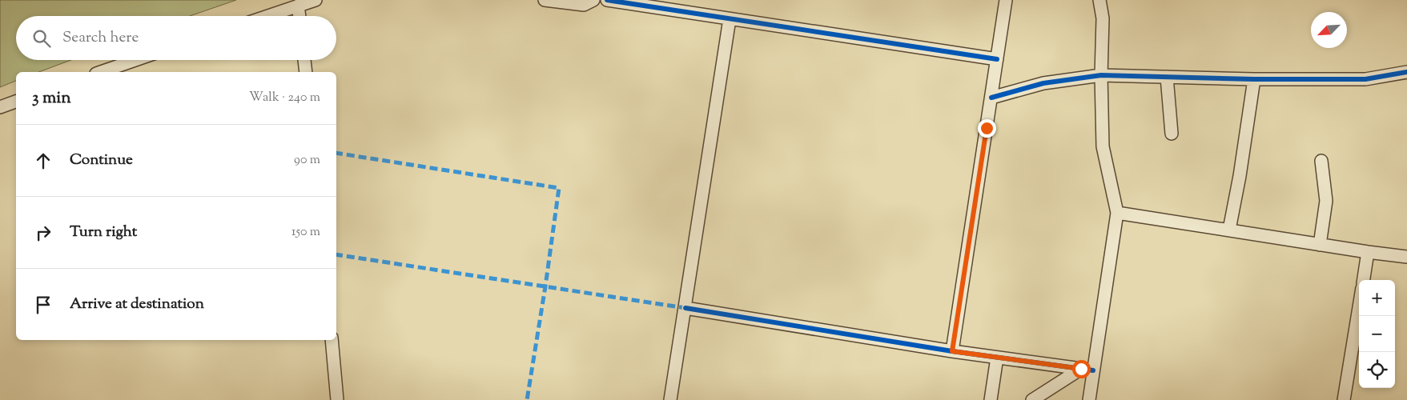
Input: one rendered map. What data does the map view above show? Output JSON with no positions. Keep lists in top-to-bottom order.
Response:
{
  "north": "bottom left",
  "page": {
    "search": "Search here",
    "heading": ["3 min", "Walk · 240 m"],
    "list": [
      ["Continue", "90 m"],
      ["Turn right", "150 m"],
      "Arrive at destination"
    ],
    "map_buttons": ["+", "−"]
  }
}
